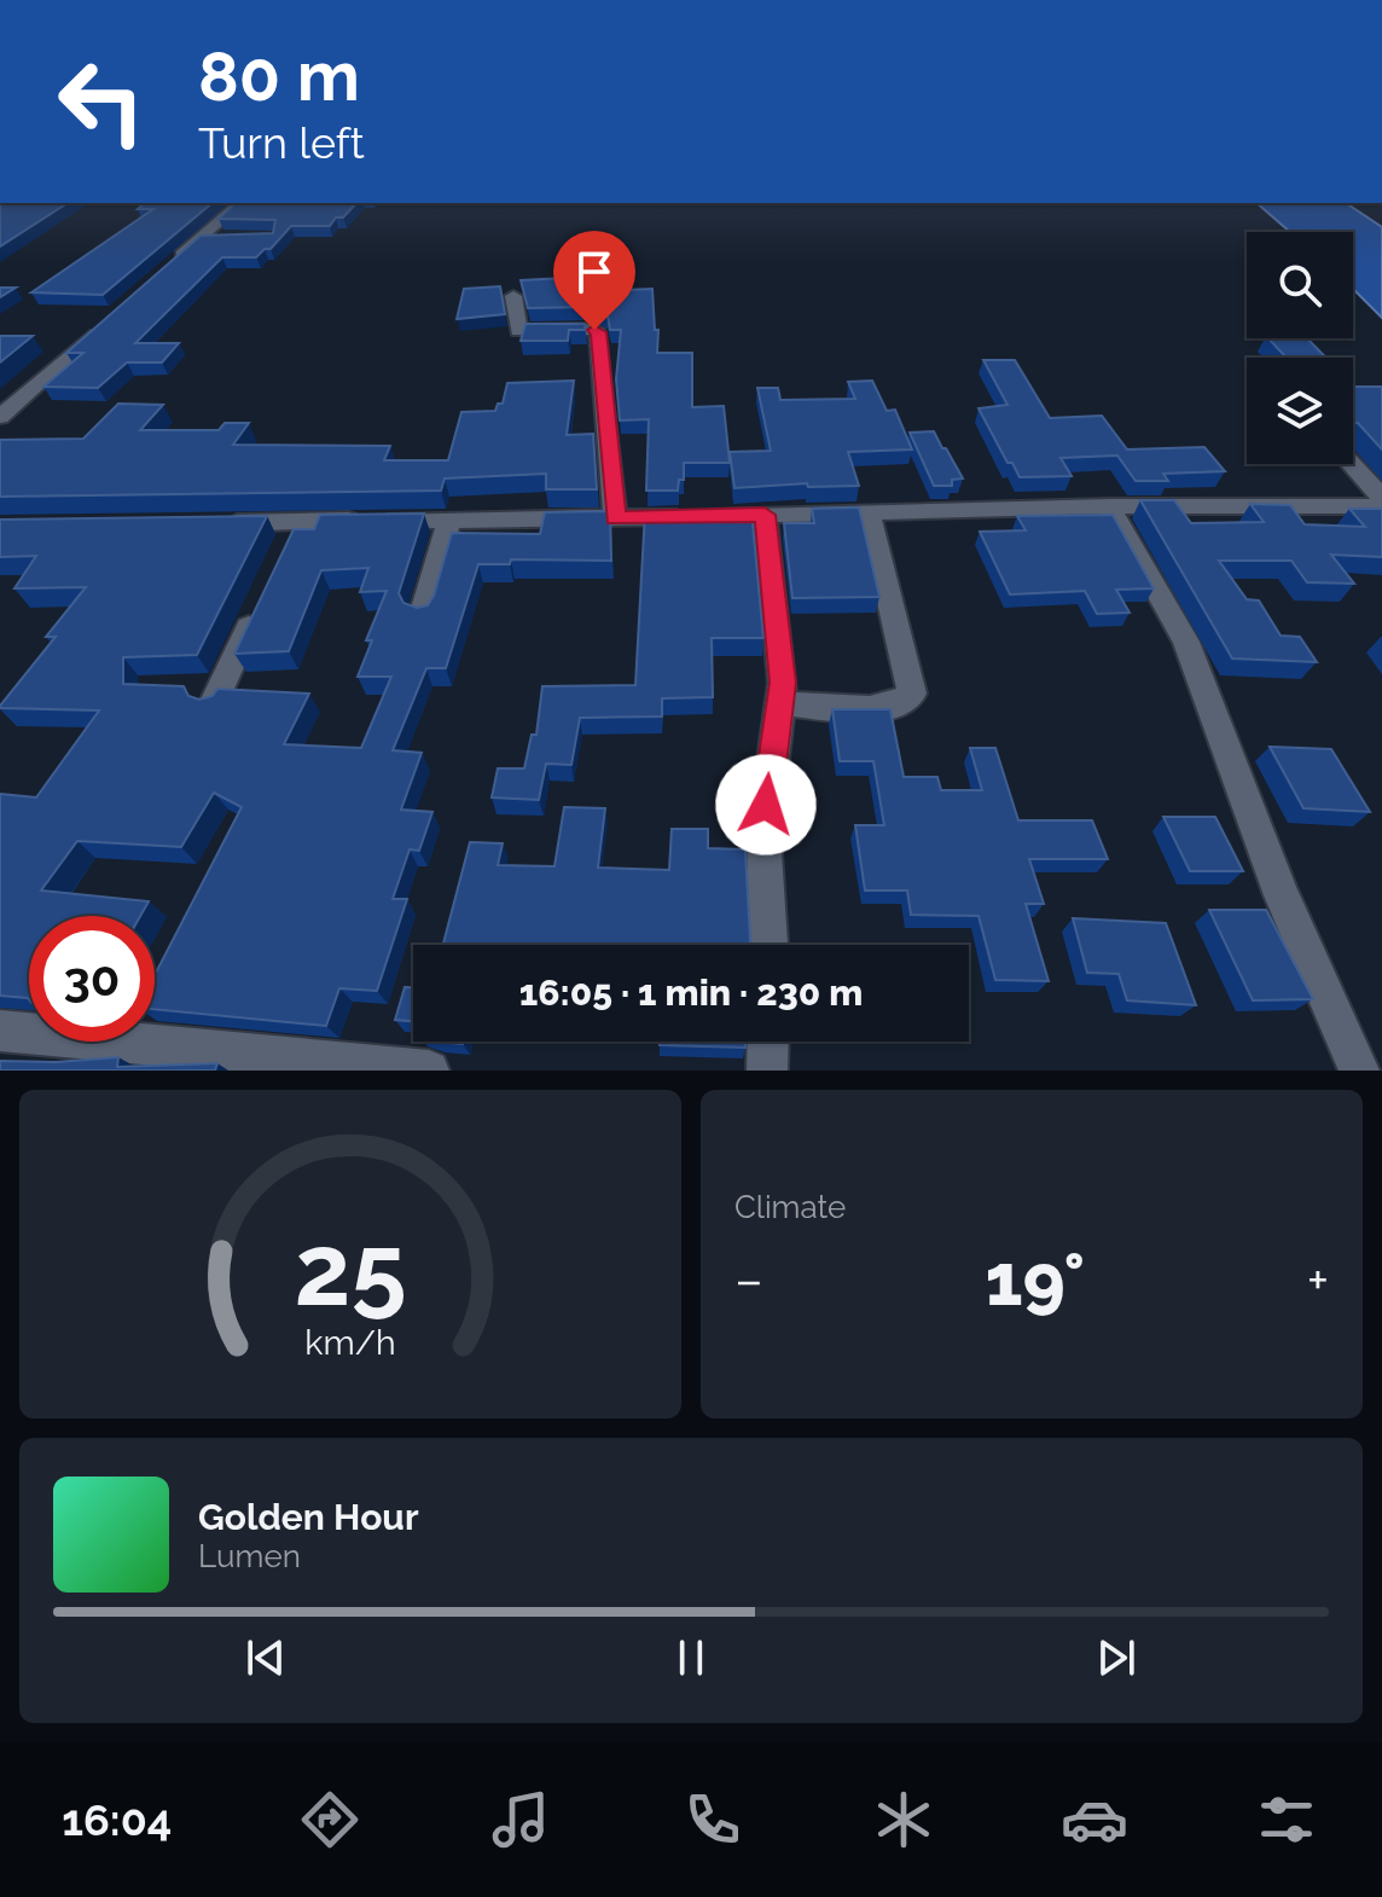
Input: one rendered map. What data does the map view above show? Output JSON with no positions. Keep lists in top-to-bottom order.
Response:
{
  "page": {
    "turn": ["80 m", "Turn left"],
    "limit": "30",
    "trip": "16:05 · 1 min · 230 m",
    "tile": "Climate",
    "heat": ["−", "19°", "+"],
    "song": ["Golden Hour", "Lumen"],
    "tabs": "16:04",
    "gauge": ["25", "km/h"]
  }
}
